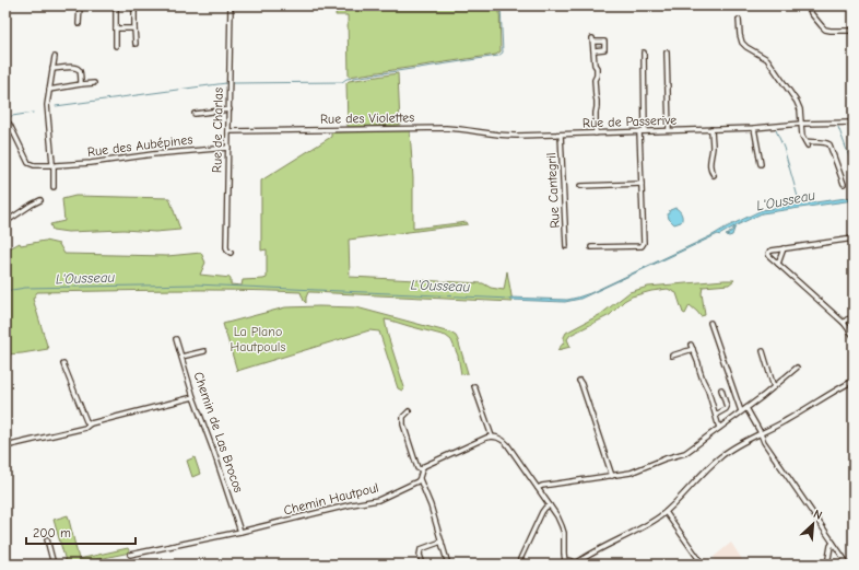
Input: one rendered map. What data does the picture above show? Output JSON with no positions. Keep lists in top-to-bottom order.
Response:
{
  "streets": {
    "street": [
      "Rue des Violettes",
      "Rue de Passerive",
      "Rue de Charlas",
      "Rue des Aubépines",
      "Rue Cantegril",
      "Chemin de Las Brocos",
      "Chemin Hautpoul"
    ]
  },
  "crossings": [
    ["Rue des Violettes", "Rue de Passerive"],
    ["Rue des Violettes", "Rue de Charlas"],
    ["Rue de Passerive", "Rue Cantegril"],
    ["Rue de Charlas", "Rue des Aubépines"],
    ["Chemin de Las Brocos", "Chemin Hautpoul"]
  ],
  "water": ["L'Ousseau"],
  "parks": ["La Plano Hautpouls"],
  "scale_bar": "200 m",
  "north": "top right"
}
